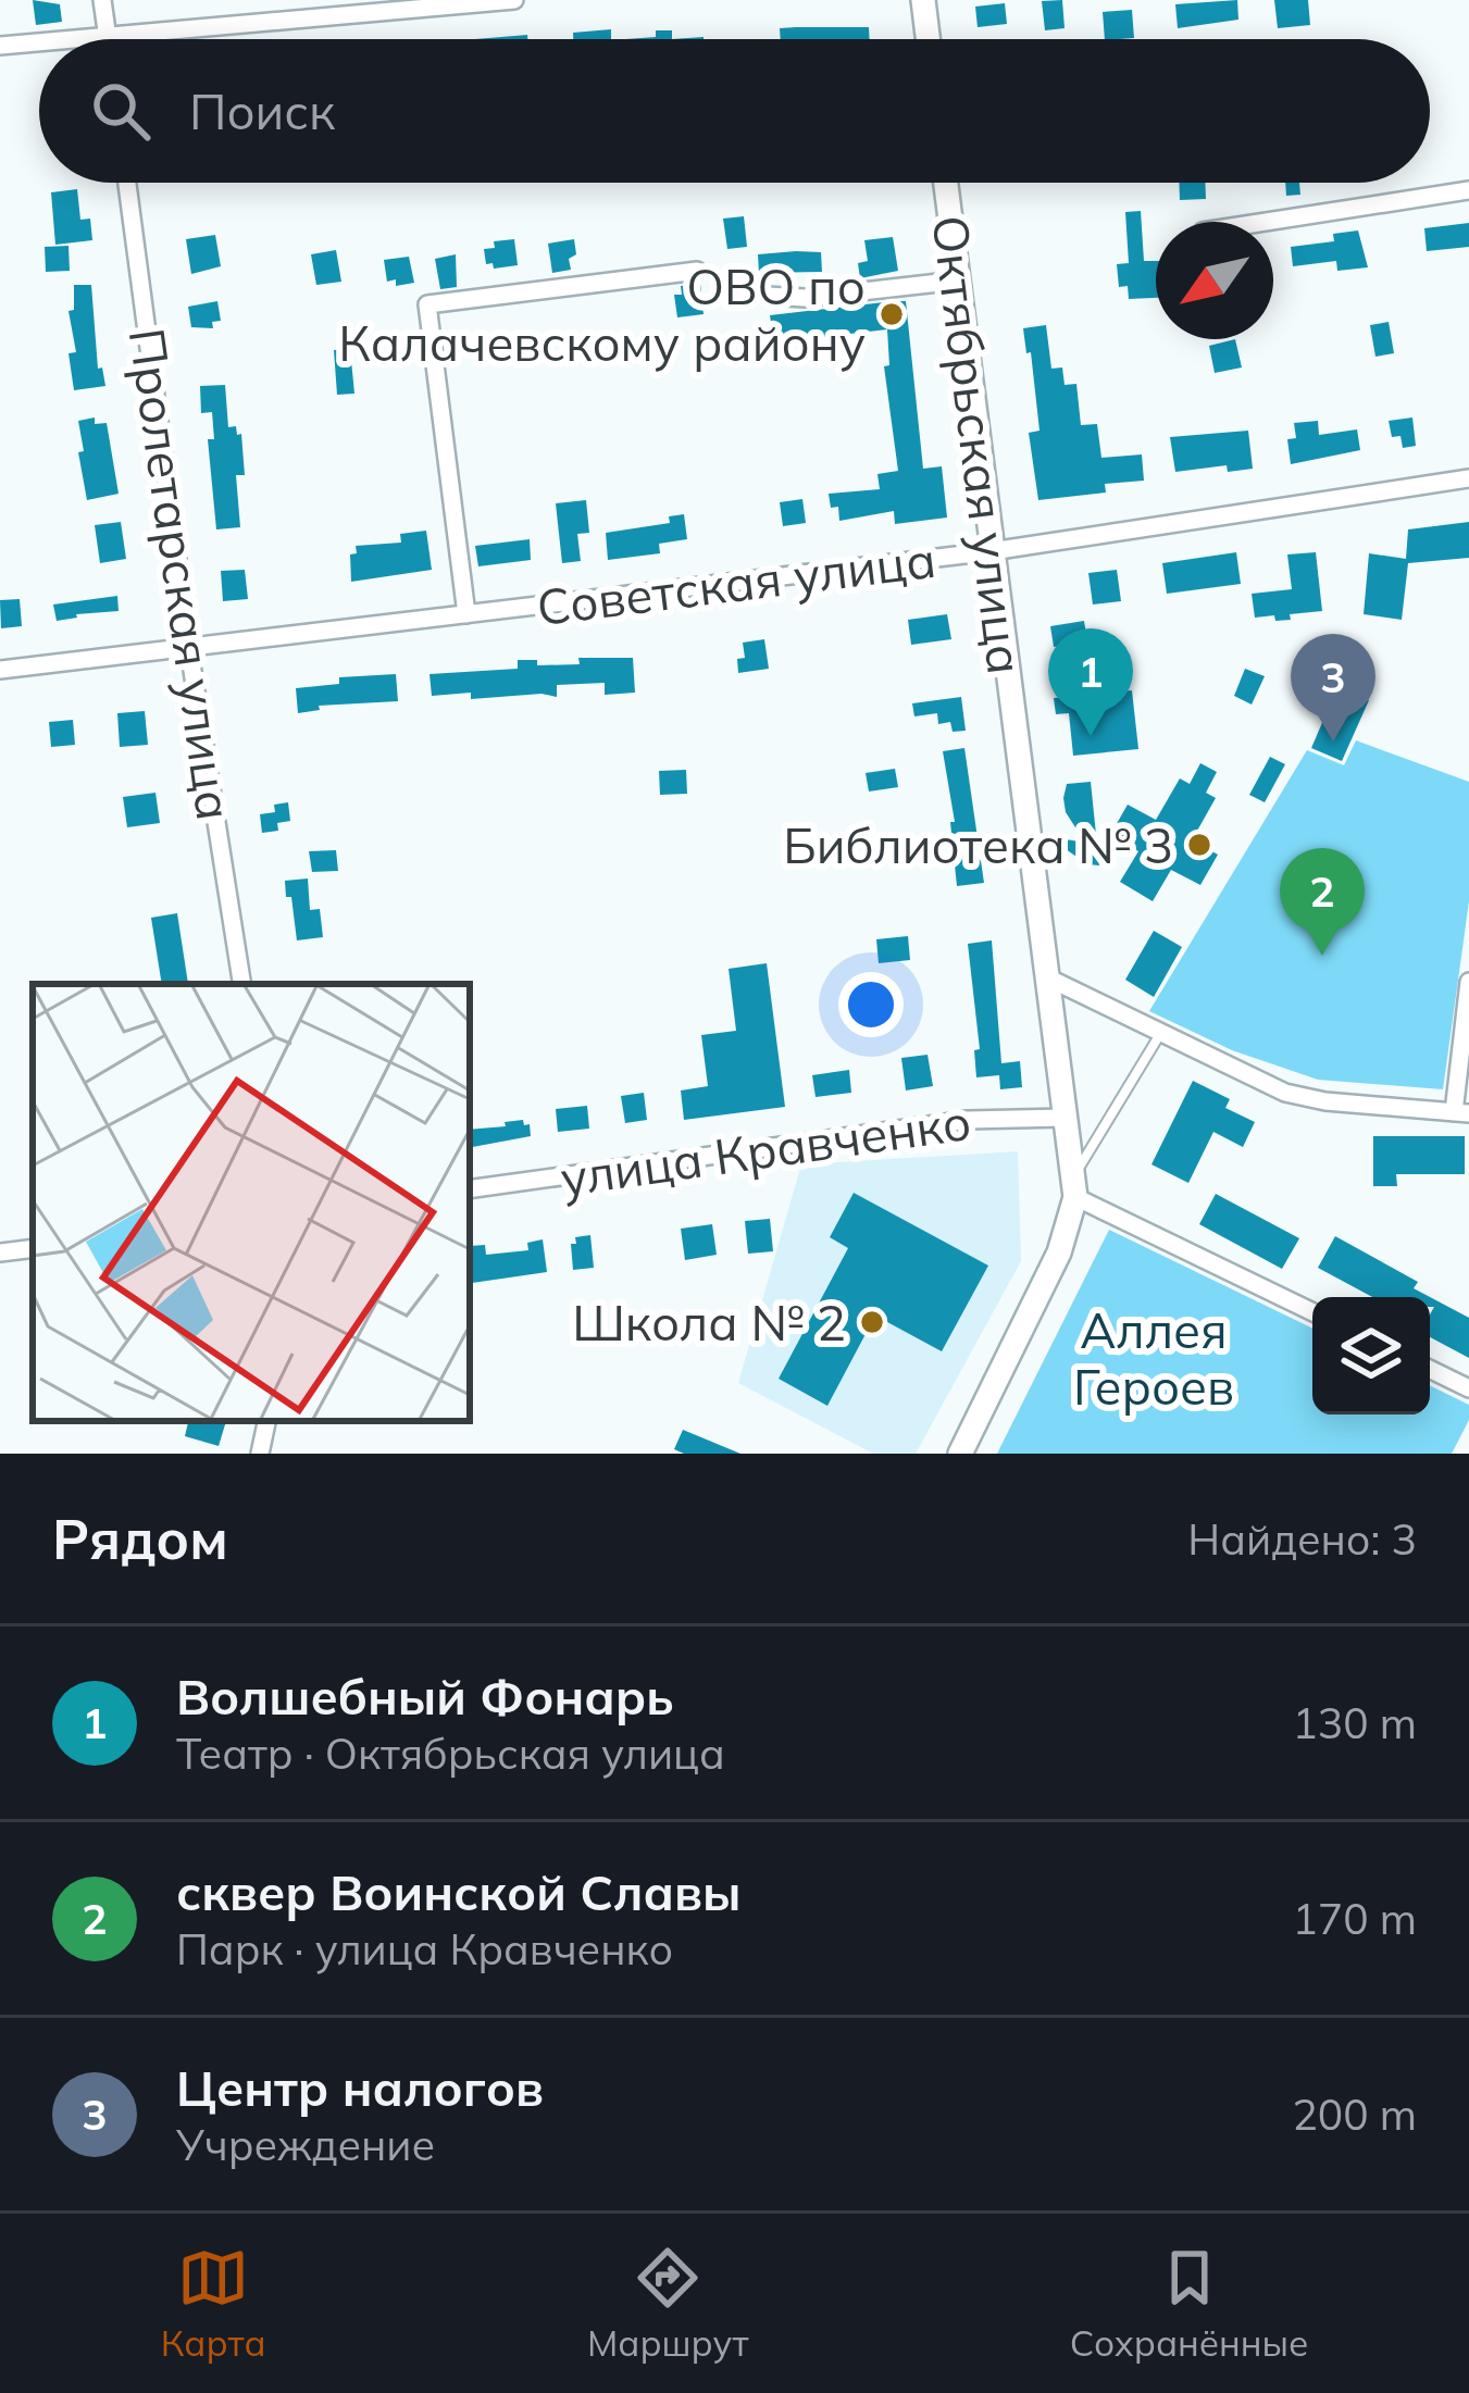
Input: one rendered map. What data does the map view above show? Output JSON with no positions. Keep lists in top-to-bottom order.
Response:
{
  "streets": {
    "main road": ["Октябрьская улица"],
    "street": ["Пролетарская улица", "Советская улица", "улица Кравченко"]
  },
  "crossings": [
    ["Октябрьская улица", "Советская улица"],
    ["Октябрьская улица", "улица Кравченко"],
    ["Пролетарская улица", "Советская улица"]
  ],
  "parks": ["Аллея Героев"],
  "places": ["ОВО по Калачевскому району", "Библиотека № 3", "Школа № 2"],
  "north": "bottom left",
  "page": {
    "search": "Поиск",
    "pins": ["1", "3", "2"],
    "heading": ["Рядом", "Найдено: 3"],
    "list": [
      {
        "mark": "1",
        "name": "Волшебный Фонарь",
        "note": "Театр · Октябрьская улица",
        "value": "130 m"
      },
      {
        "mark": "2",
        "name": "сквер Воинской Славы",
        "note": "Парк · улица Кравченко",
        "value": "170 m"
      },
      {
        "mark": "3",
        "name": "Центр налогов",
        "note": "Учреждение",
        "value": "200 m"
      }
    ],
    "nav": ["Карта", "Маршрут", "Сохранённые"]
  }
}
